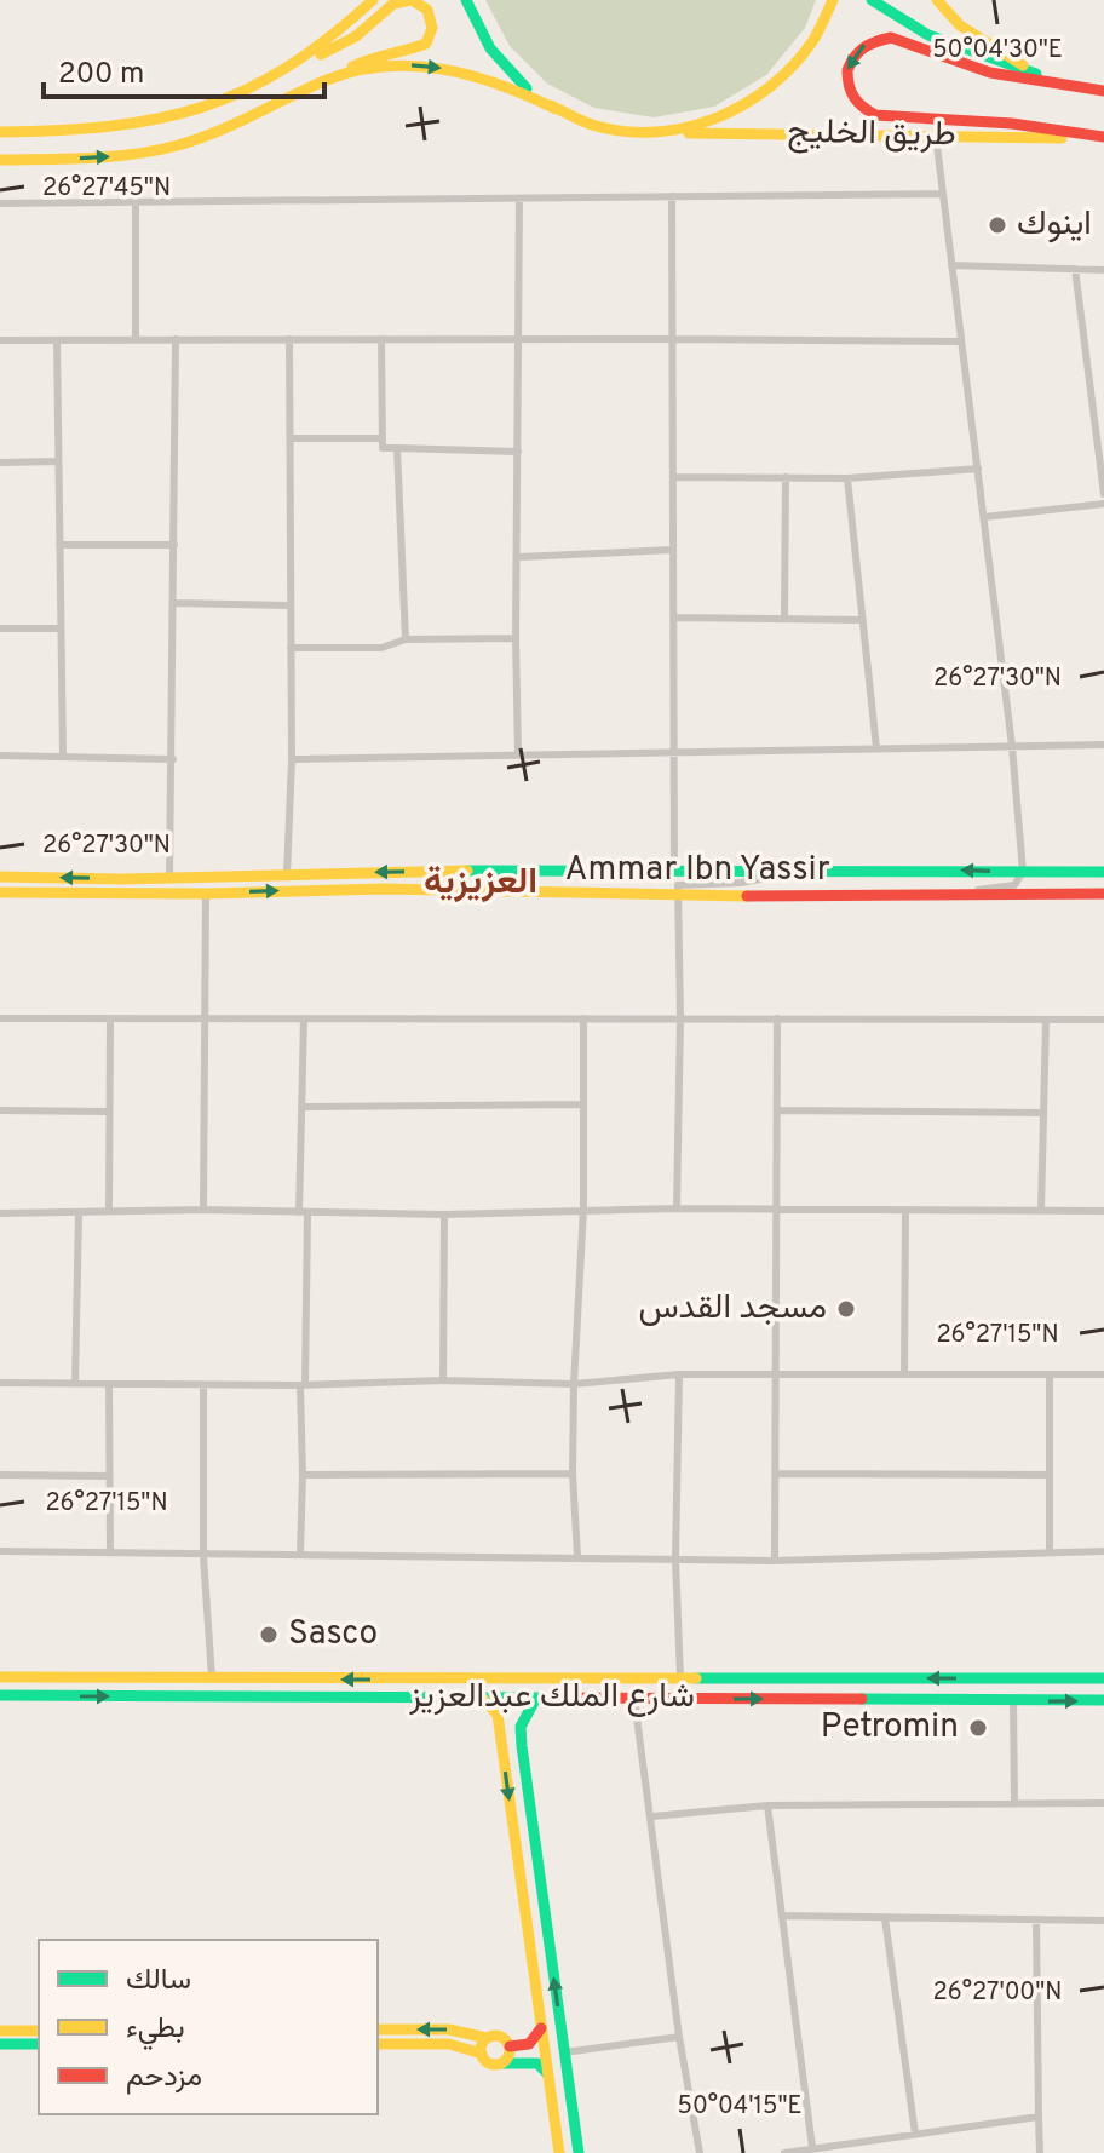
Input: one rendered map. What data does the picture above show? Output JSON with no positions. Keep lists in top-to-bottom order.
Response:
{
  "streets": {
    "street": ["طريق الخليج", "Ammar Ibn Yassir", "شارع الملك عبدالعزيز"]
  },
  "districts": ["العزيزية"],
  "places": [
    "اينوك",
    "مسجد القدس",
    "Sasco",
    "Petromin"
  ],
  "legend": ["سالك", "بطيء", "مزدحم"],
  "scale_bar": "200 m",
  "coordinates": [
    "50°04'30\"E",
    "26°27'45\"N",
    "26°27'30\"N",
    "26°27'15\"N",
    "26°27'00\"N",
    "50°04'15\"E"
  ]
}
